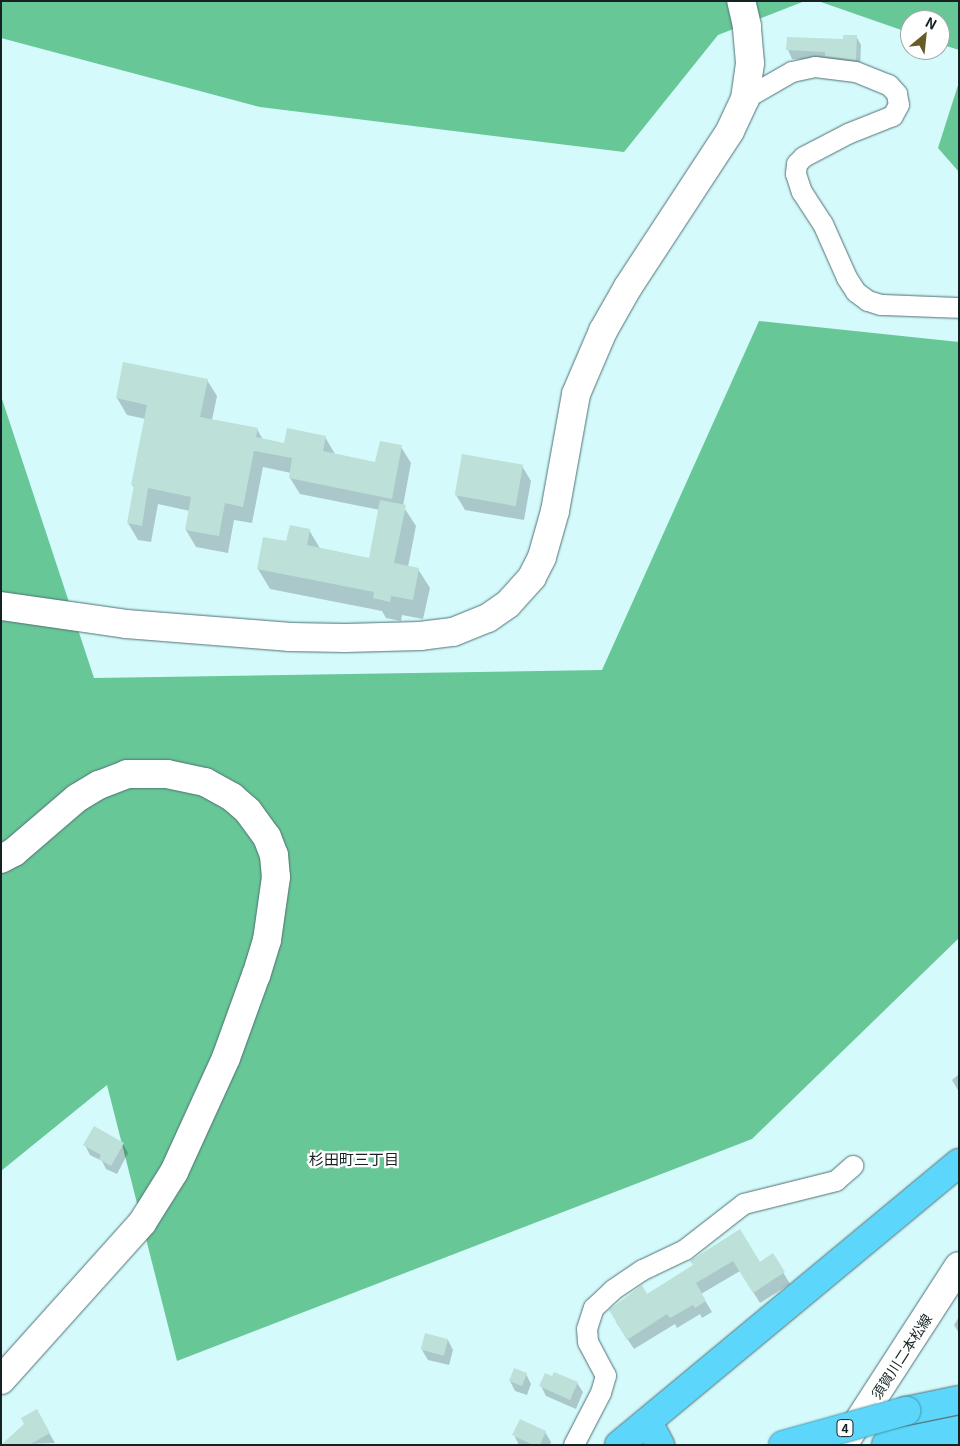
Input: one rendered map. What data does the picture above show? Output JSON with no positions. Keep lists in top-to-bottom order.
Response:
{
  "streets": {
    "highway": ["4"],
    "street": ["須賀川二本松線"]
  },
  "districts": ["杉田町三丁目"],
  "north": "top right"
}
